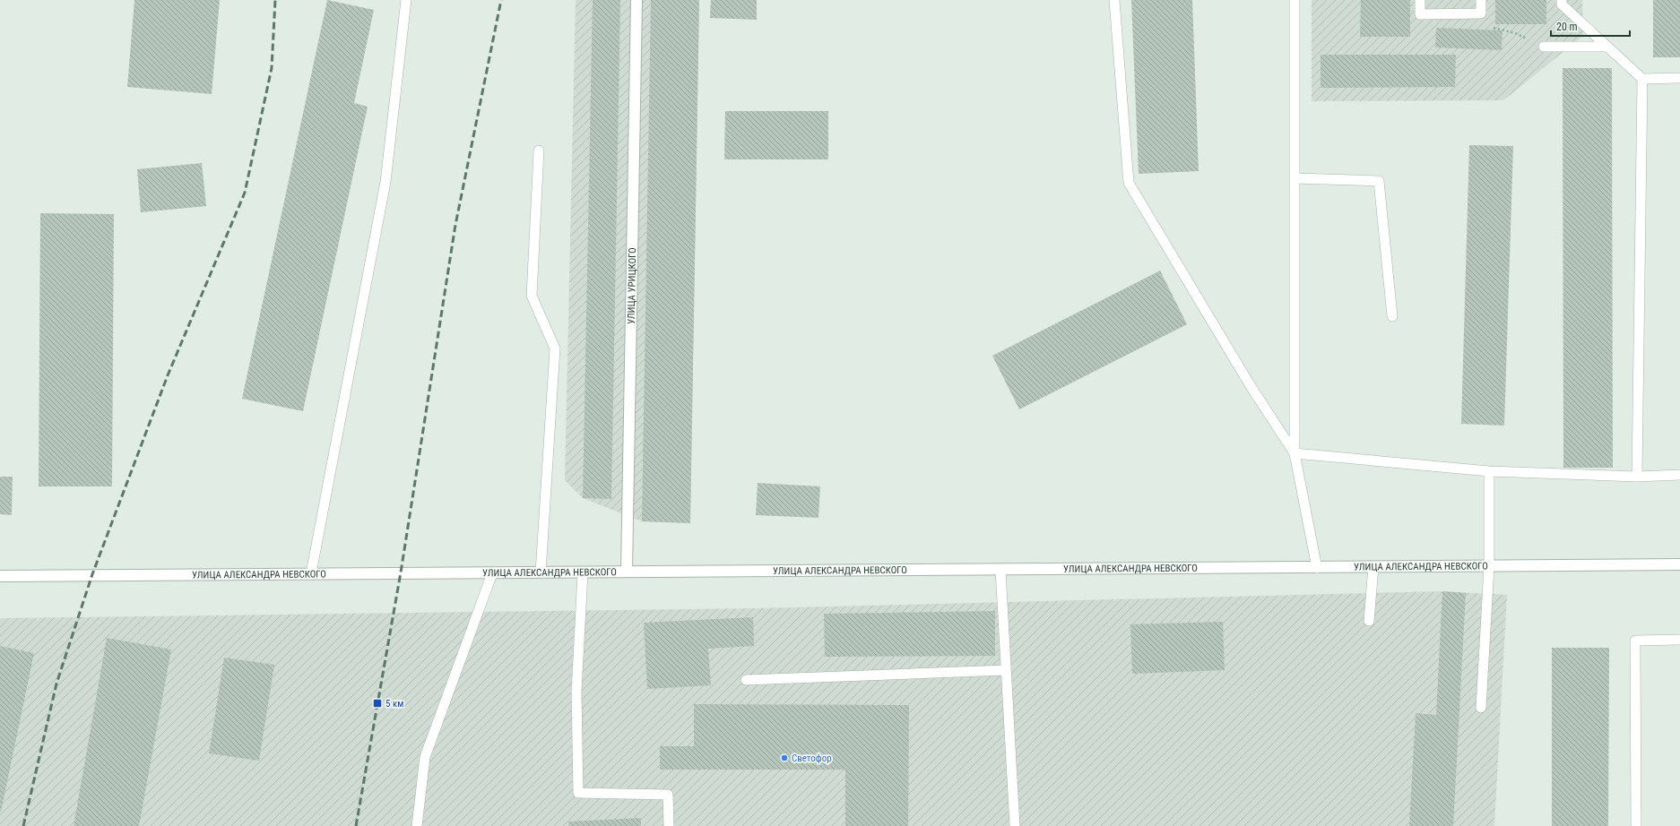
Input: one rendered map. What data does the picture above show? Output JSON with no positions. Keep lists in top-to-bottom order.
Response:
{
  "streets": {
    "street": ["УЛИЦА УРИЦКОГО", "УЛИЦА АЛЕКСАНДРА НЕВСКОГО"]
  },
  "crossings": [
    ["УЛИЦА УРИЦКОГО", "УЛИЦА АЛЕКСАНДРА НЕВСКОГО"]
  ],
  "places": {
    "transit": ["5 км"],
    "other": ["Светофор"]
  },
  "scale_bar": "20 m"
}
